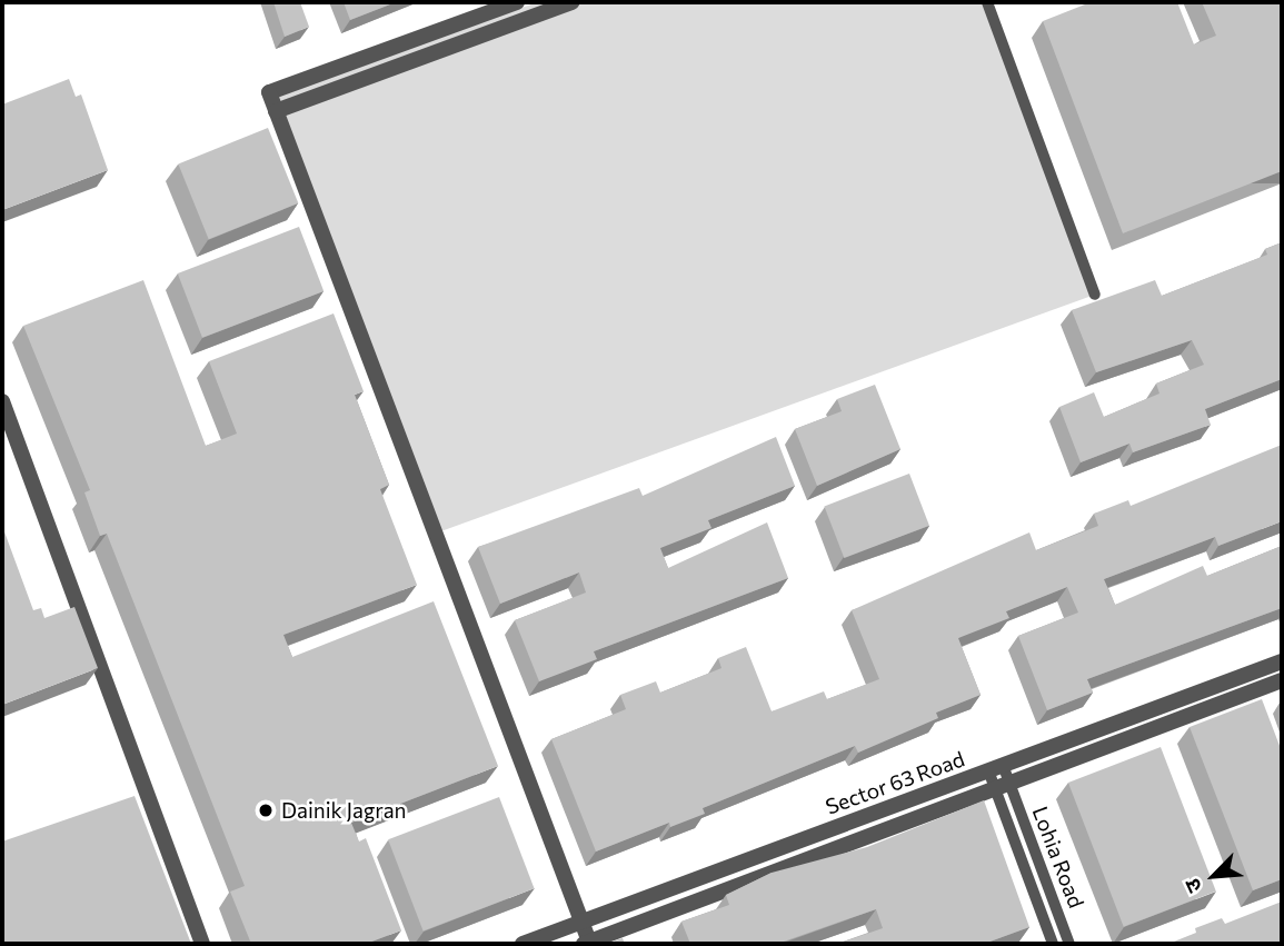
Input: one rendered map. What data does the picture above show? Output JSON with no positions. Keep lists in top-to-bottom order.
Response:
{
  "streets": {
    "street": ["Sector 63 Road", "Lohia Road"]
  },
  "crossings": [
    ["Sector 63 Road", "Lohia Road"]
  ],
  "places": ["Dainik Jagran"],
  "north": "bottom left"
}
